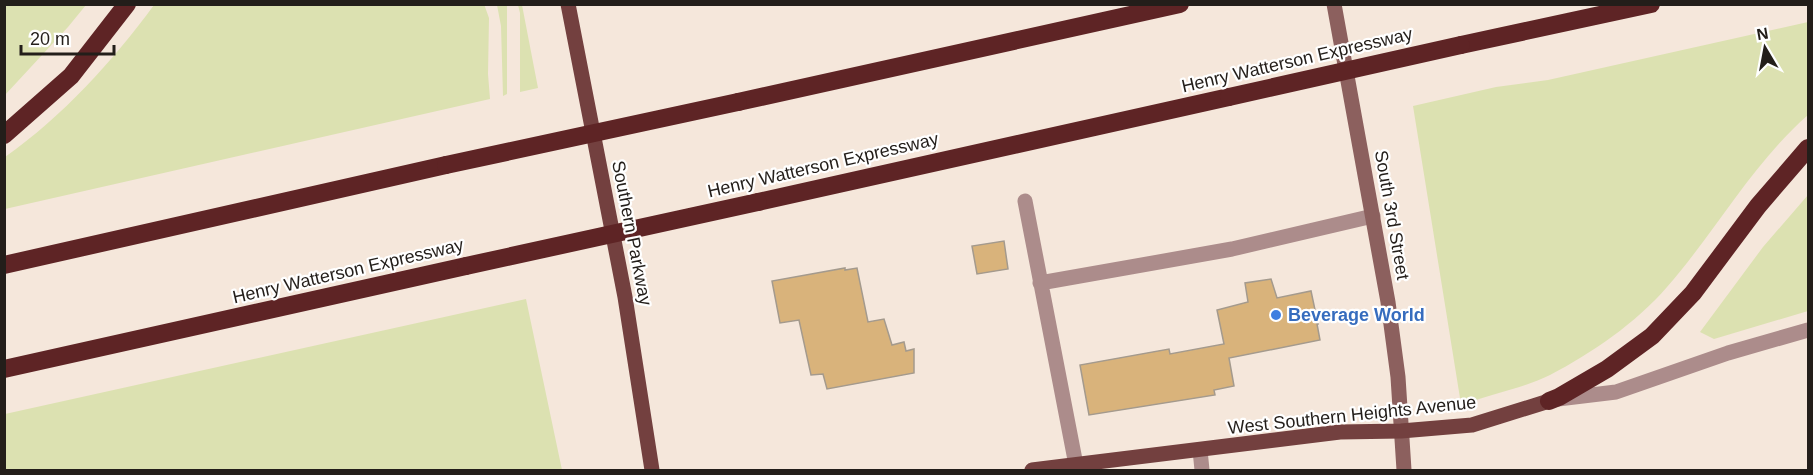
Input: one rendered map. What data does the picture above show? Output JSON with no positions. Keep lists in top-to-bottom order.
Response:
{
  "streets": {
    "highway": ["Henry Watterson Expressway"],
    "main road": ["South 3rd Street", "Southern Parkway", "West Southern Heights Avenue"]
  },
  "crossings": [
    ["South 3rd Street", "West Southern Heights Avenue"]
  ],
  "places": ["Beverage World"],
  "scale_bar": "20 m",
  "north": "top"
}
